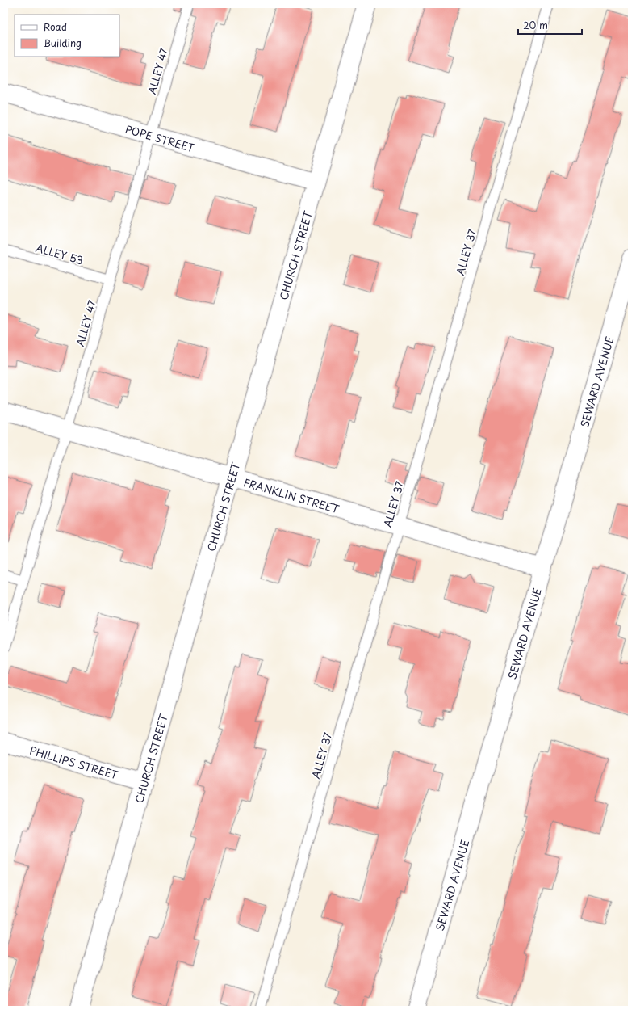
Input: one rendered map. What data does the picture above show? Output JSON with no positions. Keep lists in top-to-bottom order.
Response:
{
  "streets": {
    "street": [
      "POPE STREET",
      "CHURCH STREET",
      "SEWARD AVENUE",
      "FRANKLIN STREET",
      "PHILLIPS STREET"
    ],
    "lane": ["ALLEY 47", "ALLEY 37", "ALLEY 53"]
  },
  "crossings": [
    ["ALLEY 47", "POPE STREET"],
    ["ALLEY 47", "ALLEY 53"],
    ["ALLEY 47", "FRANKLIN STREET"],
    ["POPE STREET", "CHURCH STREET"],
    ["ALLEY 37", "FRANKLIN STREET"],
    ["CHURCH STREET", "FRANKLIN STREET"],
    ["CHURCH STREET", "PHILLIPS STREET"],
    ["SEWARD AVENUE", "FRANKLIN STREET"]
  ],
  "legend": ["Road", "Building"],
  "scale_bar": "20 m"
}
